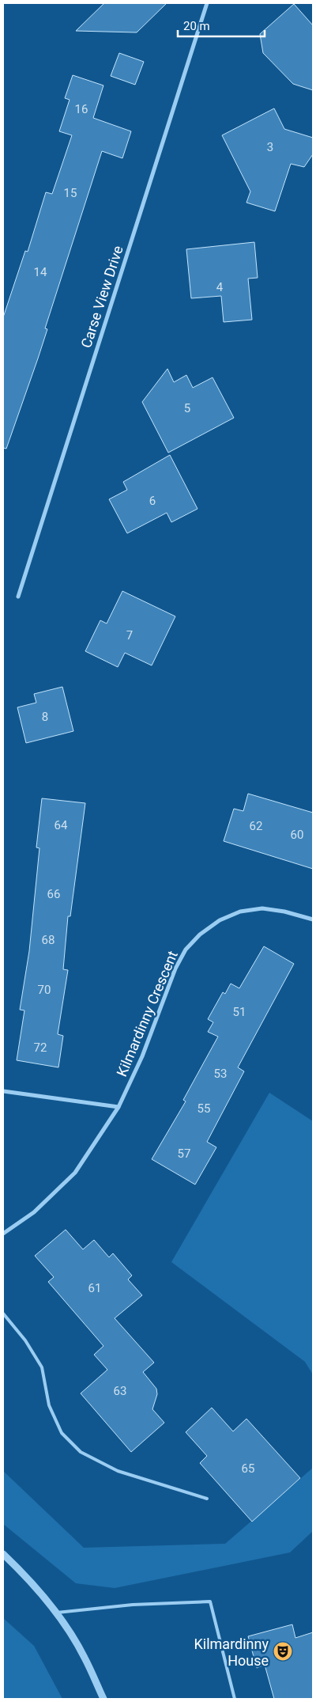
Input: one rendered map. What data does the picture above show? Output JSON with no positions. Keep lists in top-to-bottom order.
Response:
{
  "streets": {
    "street": ["Carse View Drive", "Kilmardinny Crescent"]
  },
  "places": {
    "theatre": ["Kilmardinny House"]
  },
  "house_numbers": [
    "16",
    "3",
    "15",
    "14",
    "4",
    "5",
    "6",
    "7",
    "8",
    "64",
    "62",
    "60",
    "66",
    "68",
    "70",
    "51",
    "72",
    "53",
    "55",
    "57",
    "61",
    "63",
    "65"
  ],
  "scale_bar": "20 m"
}
